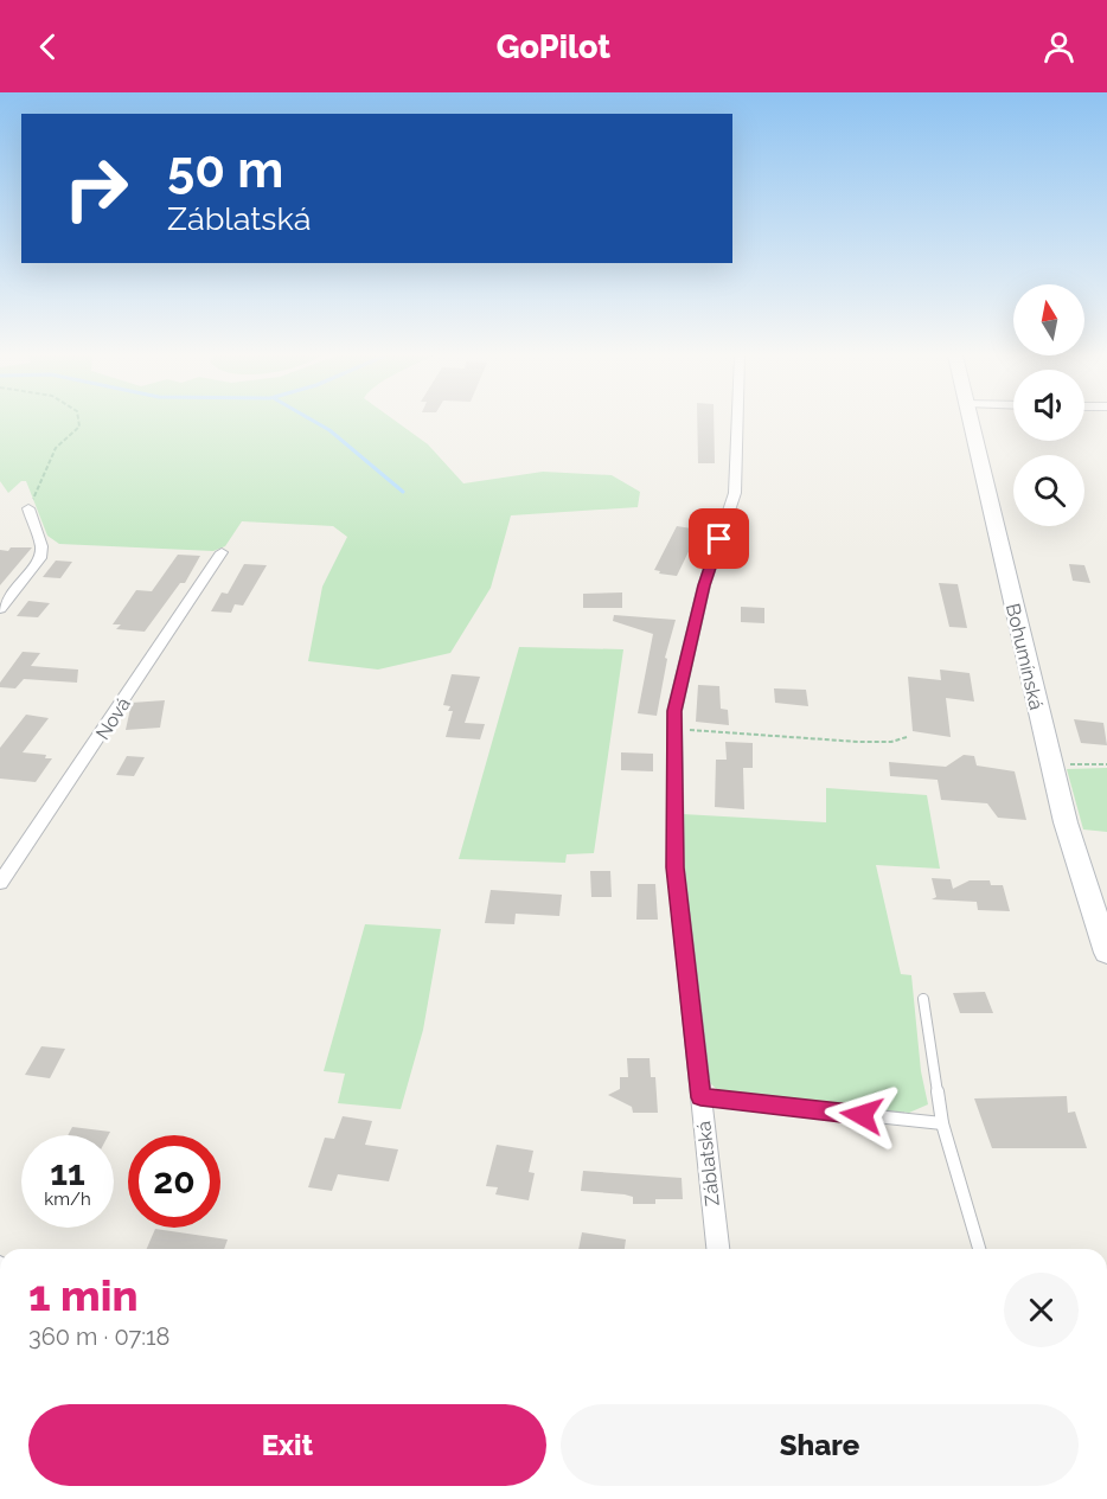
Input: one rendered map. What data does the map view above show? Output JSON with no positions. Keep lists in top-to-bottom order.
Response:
{
  "streets": {
    "main road": ["Bohumínská"],
    "street": ["Nová", "Záblatská"]
  },
  "north": "top",
  "page": {
    "header": "GoPilot",
    "turn": ["50 m", "Záblatská"],
    "speed": "11 km/h",
    "limit": "20",
    "heading": ["1 min", "360 m · 07:18"],
    "buttons": ["Exit", "Share"]
  }
}
